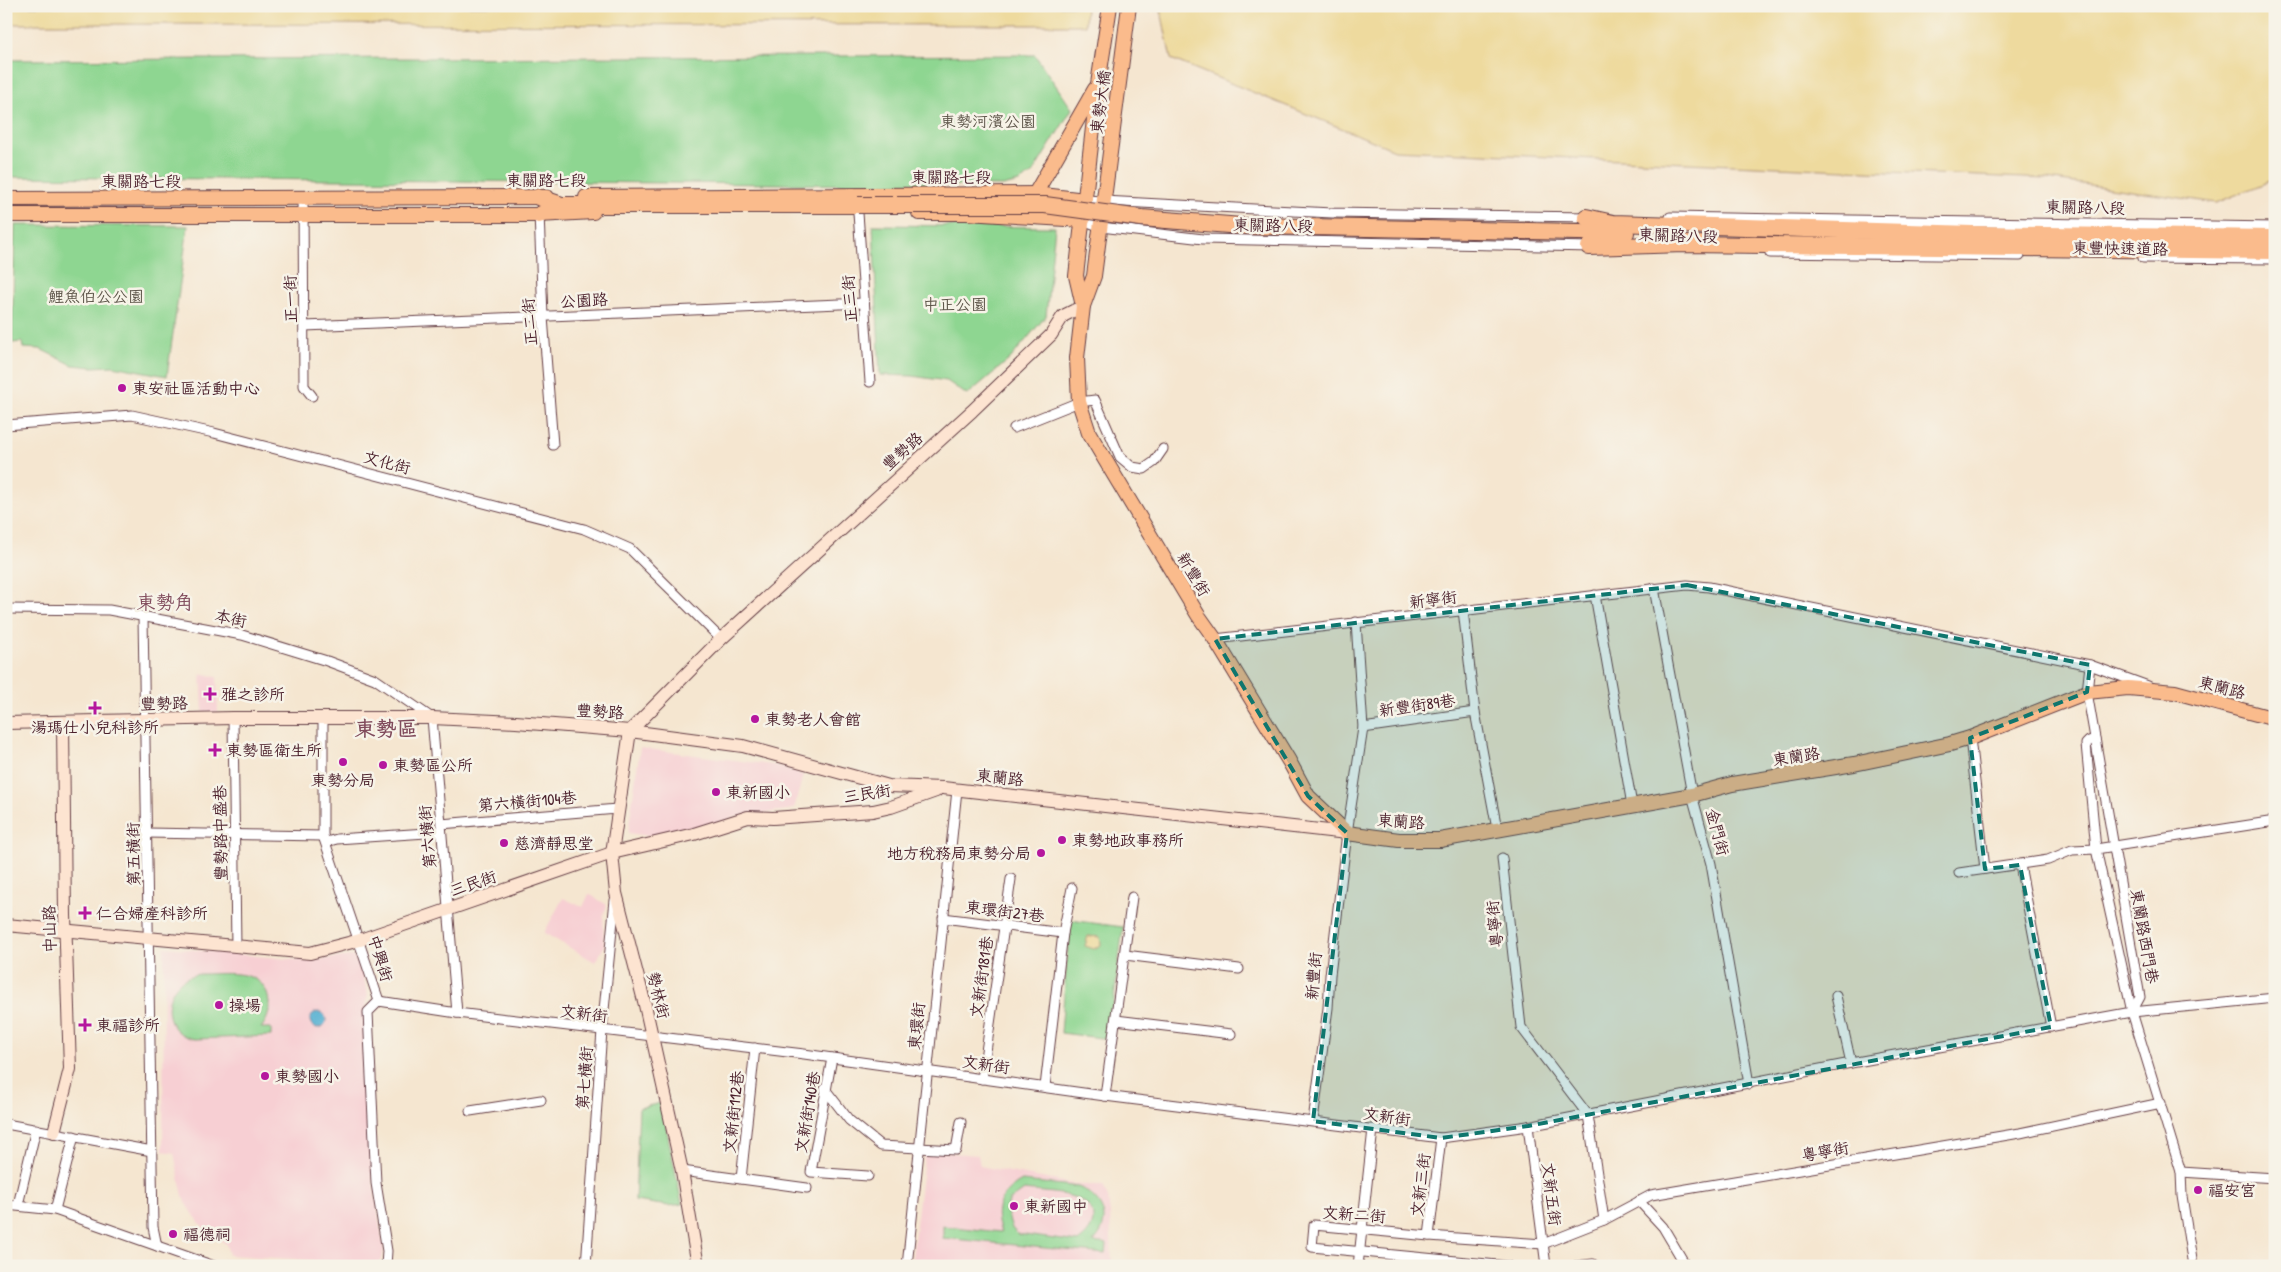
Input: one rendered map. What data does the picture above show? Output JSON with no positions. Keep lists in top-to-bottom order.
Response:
{
  "streets": {
    "highway": ["東豐快速道路"],
    "main road": [
      "東勢大橋",
      "東關路七段",
      "新豐街",
      "東蘭路"
    ],
    "street": [
      "東關路八段",
      "正一街",
      "正三街",
      "公園路",
      "正二街",
      "豐勢路",
      "文化街",
      "新寧街",
      "本街",
      "新豐街89巷",
      "三民街",
      "第六橫街104巷",
      "金門街",
      "豐勢路中盛巷",
      "第六橫街",
      "第五橫街",
      "東環街27巷",
      "粵寧街",
      "中山路",
      "東蘭路西門巷",
      "中興街",
      "文新街181巷",
      "勢林街",
      "文新街",
      "東環街",
      "第七橫街",
      "文新街112巷",
      "文新街140巷",
      "文新三街",
      "文新五街",
      "文新二街"
    ]
  },
  "crossings": [
    ["東勢大橋", "東關路七段"],
    ["東勢大橋", "東關路八段"],
    ["東關路七段", "東關路八段"],
    ["東關路七段", "正一街"],
    ["東關路七段", "正三街"],
    ["東關路七段", "正二街"],
    ["正一街", "公園路"],
    ["正三街", "公園路"],
    ["公園路", "正二街"],
    ["豐勢路", "文化街"],
    ["豐勢路", "新豐街"],
    ["豐勢路", "本街"],
    ["豐勢路", "東蘭路"],
    ["豐勢路", "豐勢路中盛巷"],
    ["豐勢路", "第六橫街"],
    ["豐勢路", "第五橫街"],
    ["豐勢路", "中山路"],
    ["豐勢路", "中興街"],
    ["豐勢路", "勢林街"],
    ["新豐街", "新寧街"],
    ["新豐街", "東蘭路"],
    ["新豐街", "新豐街89巷"],
    ["新豐街", "文新街"],
    ["新寧街", "東蘭路"],
    ["新寧街", "金門街"],
    ["本街", "第六橫街"],
    ["本街", "第五橫街"],
    ["東蘭路", "三民街"],
    ["東蘭路", "金門街"],
    ["東蘭路", "東蘭路西門巷"],
    ["東蘭路", "勢林街"],
    ["東蘭路", "東環街"],
    ["三民街", "豐勢路中盛巷"],
    ["三民街", "第六橫街"],
    ["三民街", "第五橫街"],
    ["三民街", "中山路"],
    ["三民街", "中興街"],
    ["三民街", "勢林街"],
    ["第六橫街104巷", "豐勢路中盛巷"],
    ["第六橫街104巷", "第六橫街"],
    ["第六橫街104巷", "第五橫街"],
    ["第六橫街104巷", "中興街"],
    ["第六橫街104巷", "勢林街"],
    ["第六橫街", "文新街"],
    ["東環街27巷", "文新街181巷"],
    ["東環街27巷", "東環街"],
    ["粵寧街", "文新街"],
    ["粵寧街", "文新二街"],
    ["中興街", "文新街"],
    ["文新街181巷", "文新街"],
    ["勢林街", "文新街"],
    ["勢林街", "第七橫街"],
    ["文新街", "東環街"],
    ["文新街", "第七橫街"],
    ["文新街", "文新街112巷"],
    ["文新街", "文新街140巷"],
    ["文新街", "文新三街"],
    ["文新街", "文新五街"],
    ["文新三街", "文新二街"],
    ["文新五街", "文新二街"]
  ],
  "districts": ["東勢角", "東勢區"],
  "parks": ["東勢河濱公園", "鯉魚伯公公園", "中正公園"],
  "places": {
    "other": [
      "東安社區活動中心",
      "東勢老人會館",
      "東勢分局",
      "東勢區公所",
      "東新國小",
      "東勢地政事務所",
      "慈濟靜思堂",
      "地方稅務局東勢分局",
      "操場",
      "東勢國小",
      "福安宮",
      "東新國中",
      "福德祠"
    ],
    "health": [
      "雅之診所",
      "湯瑪仕小兒科診所",
      "東勢區衛生所",
      "仁合婦產科診所",
      "東福診所"
    ]
  }
}
